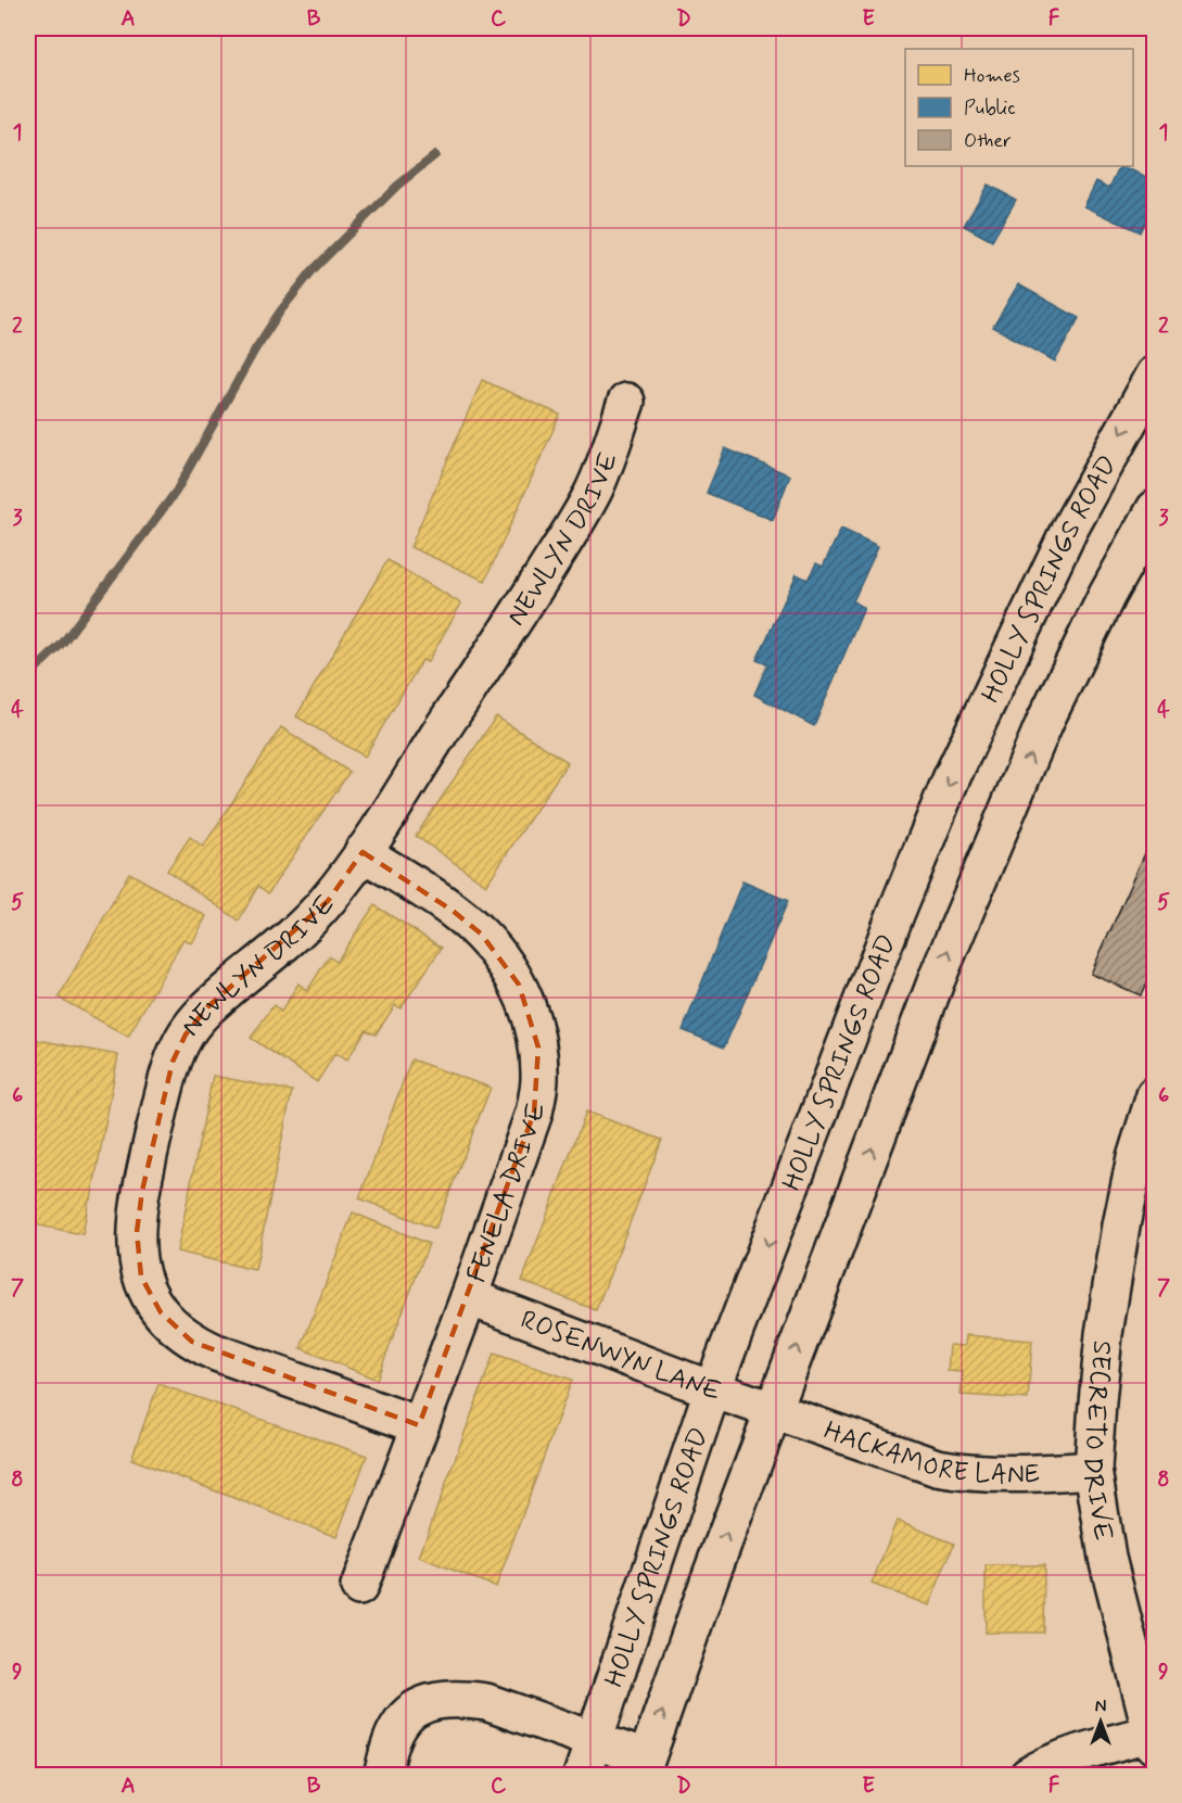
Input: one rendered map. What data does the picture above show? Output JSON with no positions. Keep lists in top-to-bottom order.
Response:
{
  "streets": {
    "street": [
      "NEWLYN DRIVE",
      "HOLLY SPRINGS ROAD",
      "FENELA DRIVE",
      "ROSENWYN LANE",
      "SECRETO DRIVE",
      "HACKAMORE LANE"
    ]
  },
  "crossings": [
    ["NEWLYN DRIVE", "FENELA DRIVE"],
    ["HOLLY SPRINGS ROAD", "ROSENWYN LANE"],
    ["FENELA DRIVE", "ROSENWYN LANE"],
    ["ROSENWYN LANE", "HACKAMORE LANE"],
    ["SECRETO DRIVE", "HACKAMORE LANE"]
  ],
  "legend": ["Homes", "Public", "Other"],
  "north": "top",
  "grid": {
    "columns": [
      "A",
      "B",
      "C",
      "D",
      "E",
      "F"
    ],
    "rows": [
      "1",
      "2",
      "3",
      "4",
      "5",
      "6",
      "7",
      "8",
      "9"
    ]
  }
}
